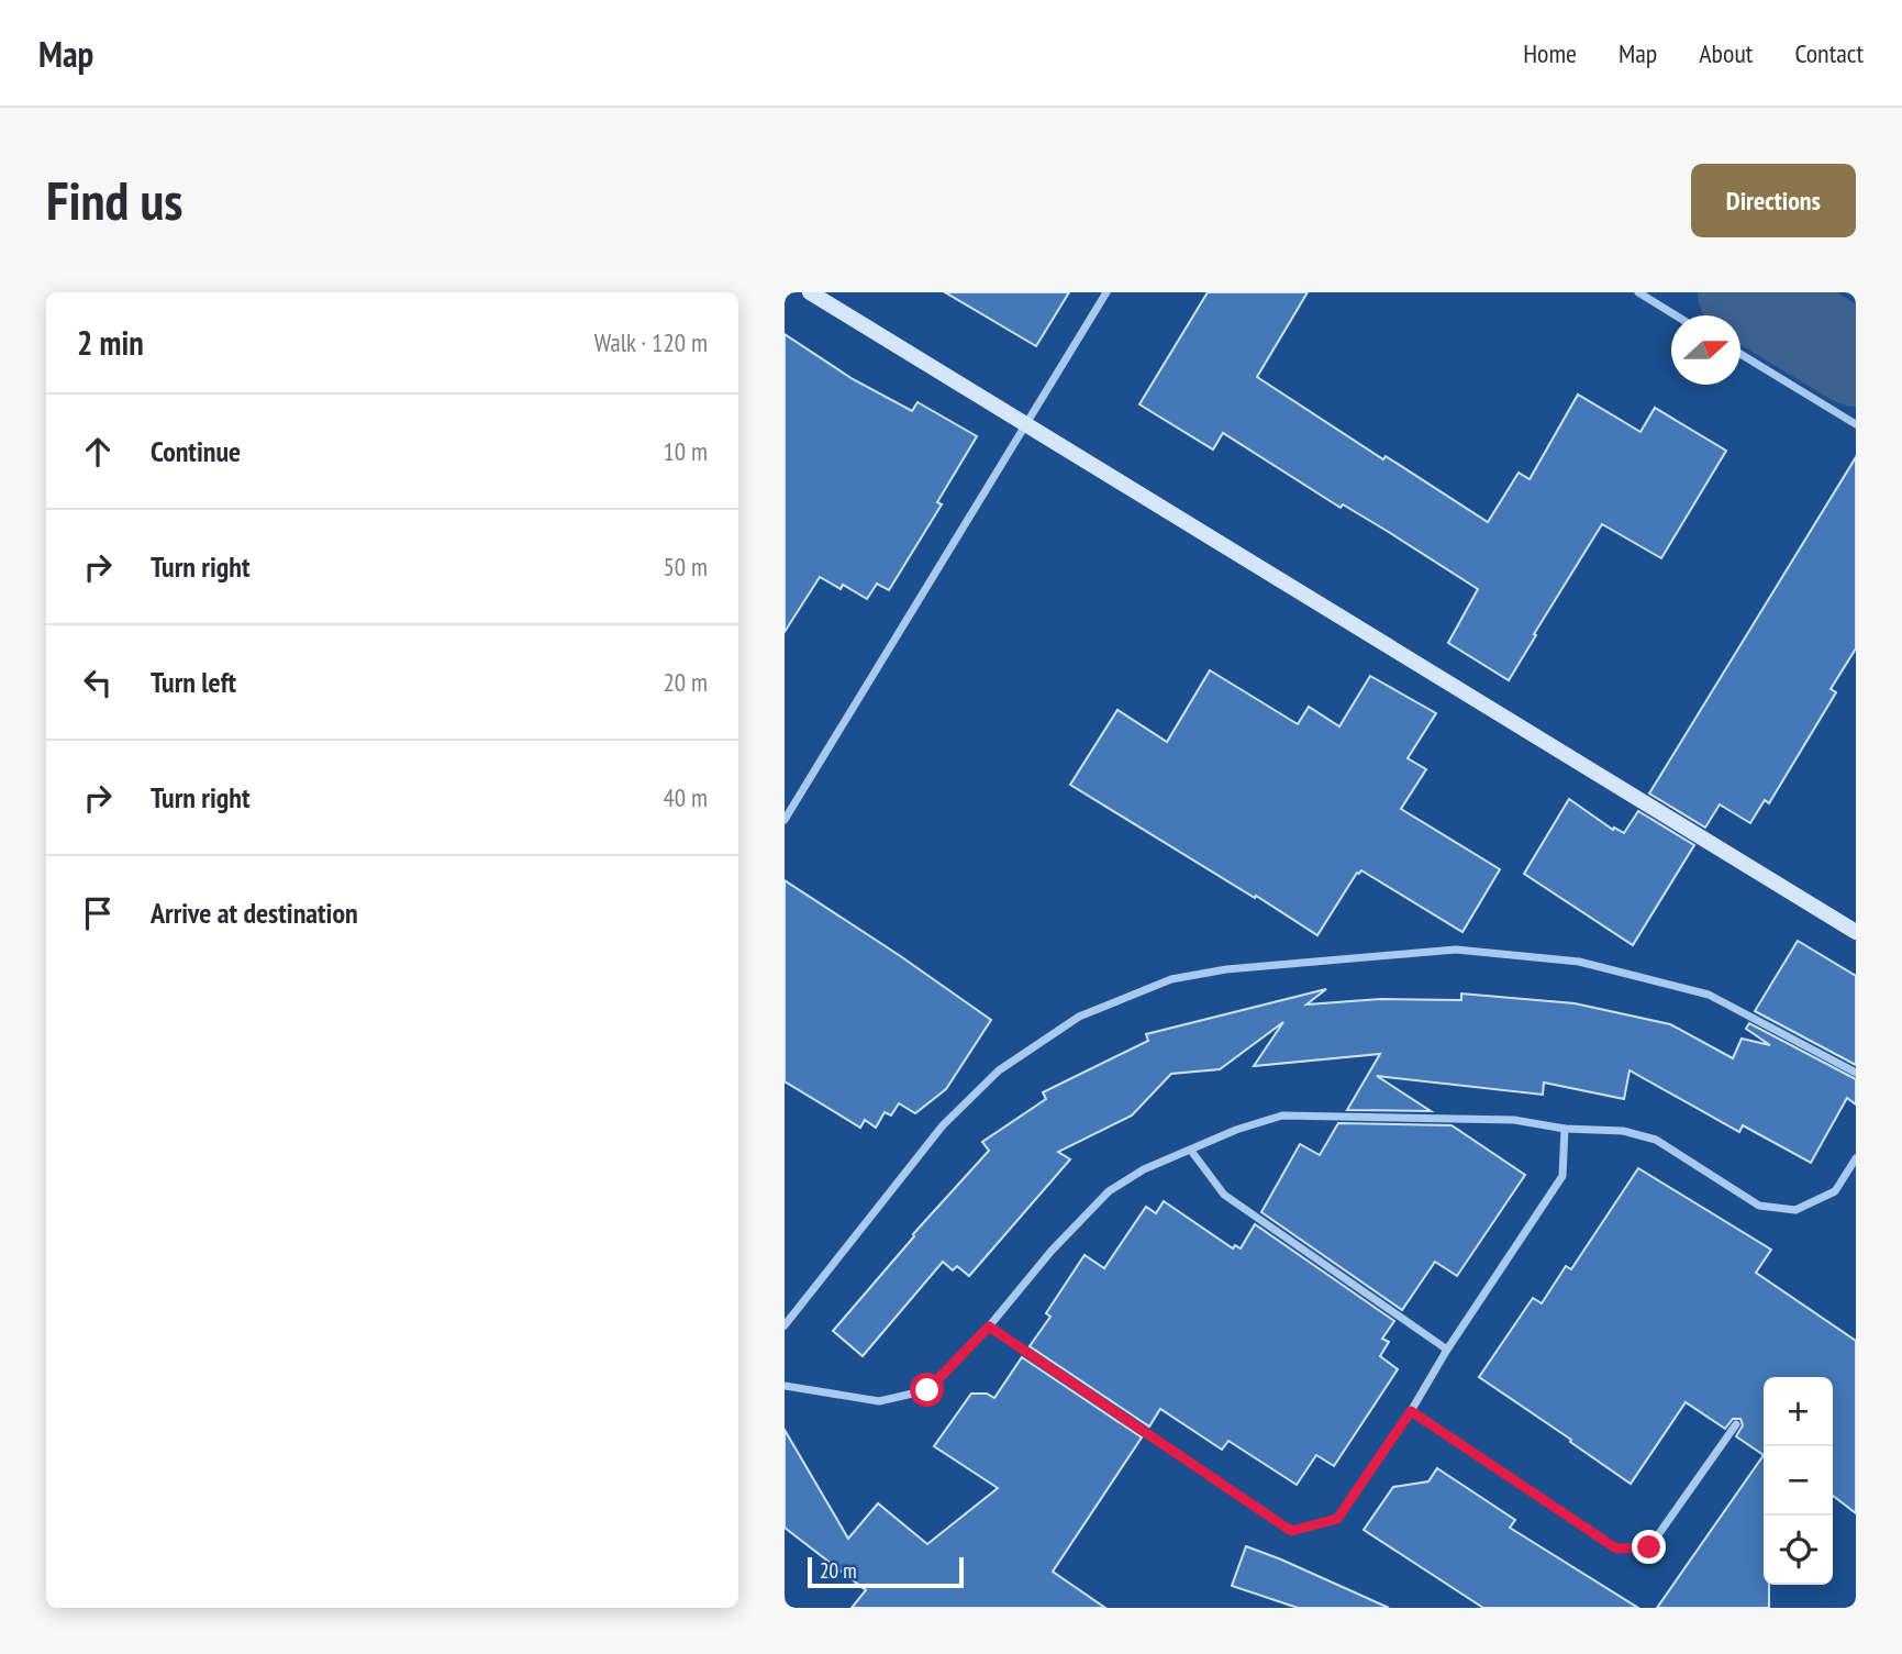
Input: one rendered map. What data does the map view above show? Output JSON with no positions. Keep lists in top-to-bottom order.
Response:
{
  "scale_bar": "20 m",
  "north": "right",
  "page": {
    "header": "Map",
    "nav": [
      "Home",
      "Map",
      "About",
      "Contact"
    ],
    "buttons": "Directions",
    "title": "Find us",
    "heading": ["2 min", "Walk · 120 m"],
    "list": [
      ["Continue", "10 m"],
      ["Turn right", "50 m"],
      ["Turn left", "20 m"],
      ["Turn right", "40 m"],
      "Arrive at destination"
    ],
    "map_buttons": ["+", "−"],
    "scale": "20 m"
  }
}
